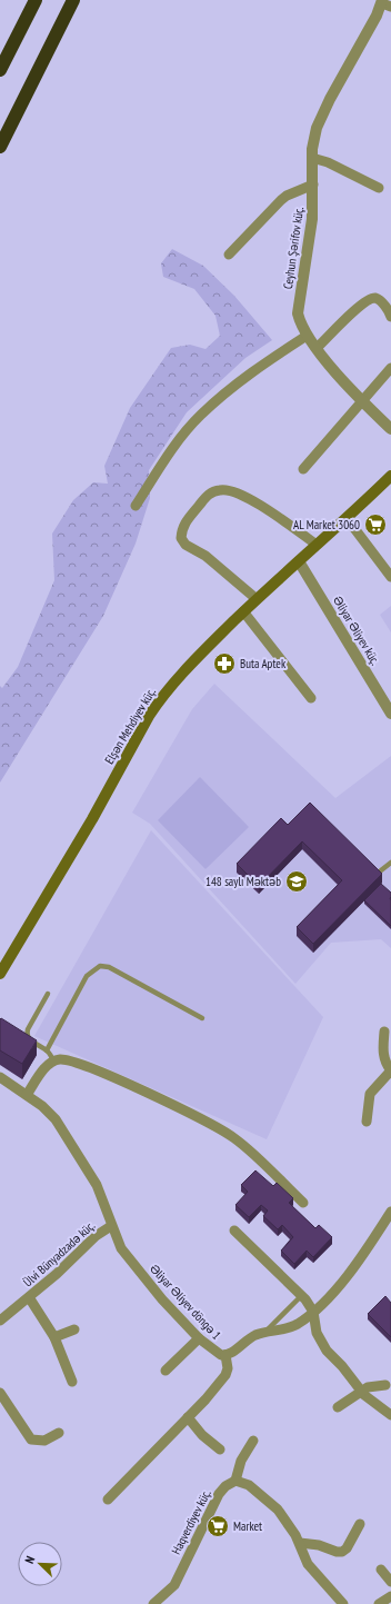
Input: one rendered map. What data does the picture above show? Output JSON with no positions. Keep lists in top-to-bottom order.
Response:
{
  "streets": {
    "main road": ["Elşən Mehdiyev küç."],
    "street": [
      "Ceyhun Şərifov küç.",
      "Əliyar Əliyev küç.",
      "Ülvi Bünyadzadə küç.",
      "Əliyar Əliyev döngə 1",
      "Haqverdiyev küç."
    ]
  },
  "crossings": [
    ["Əliyar Əliyev küç.", "Elşən Mehdiyev küç."],
    ["Ülvi Bünyadzadə küç.", "Əliyar Əliyev döngə 1"]
  ],
  "places": {
    "supermarket": ["AL Market 3060", "Market"],
    "pharmacy": ["Buta Aptek"],
    "school or university": ["148 saylı Məktəb"]
  },
  "north": "top left"
}
